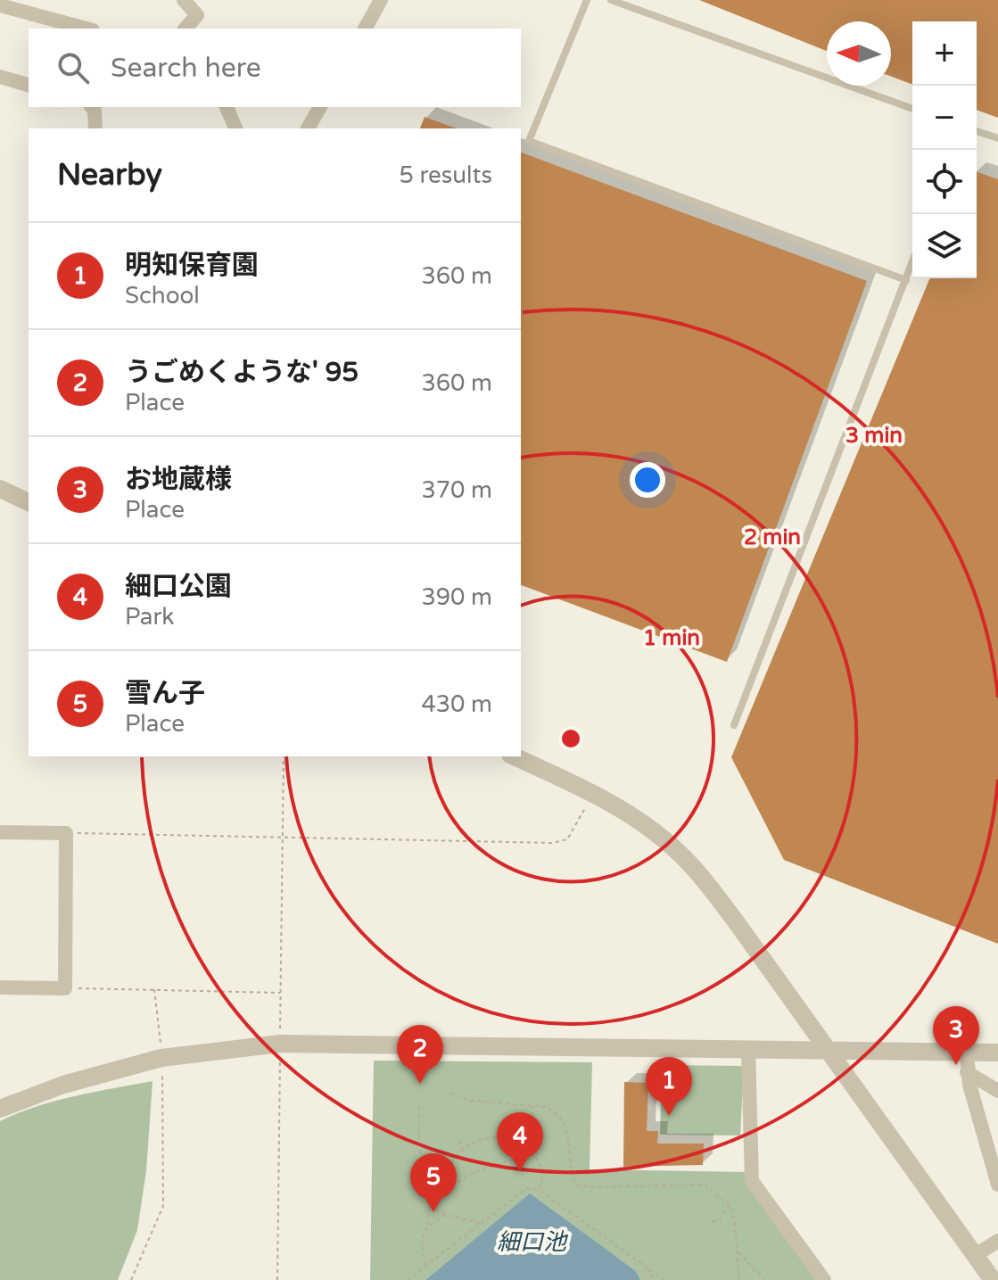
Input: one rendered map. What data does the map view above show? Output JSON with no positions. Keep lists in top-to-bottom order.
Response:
{
  "water": ["細口池"],
  "north": "left",
  "page": {
    "map_buttons": ["+", "−"],
    "search": "Search here",
    "heading": ["Nearby", "5 results"],
    "list": [
      {
        "mark": "1",
        "name": "明知保育園",
        "note": "School",
        "value": "360 m"
      },
      {
        "mark": "2",
        "name": "うごめくような' 95",
        "note": "Place",
        "value": "360 m"
      },
      {
        "mark": "3",
        "name": "お地蔵様",
        "note": "Place",
        "value": "370 m"
      },
      {
        "mark": "4",
        "name": "細口公園",
        "note": "Park",
        "value": "390 m"
      },
      {
        "mark": "5",
        "name": "雪ん子",
        "note": "Place",
        "value": "430 m"
      }
    ],
    "pins": [
      "3",
      "2",
      "1",
      "4",
      "5"
    ]
  },
  "rings": ["3 min", "2 min", "1 min"]
}
